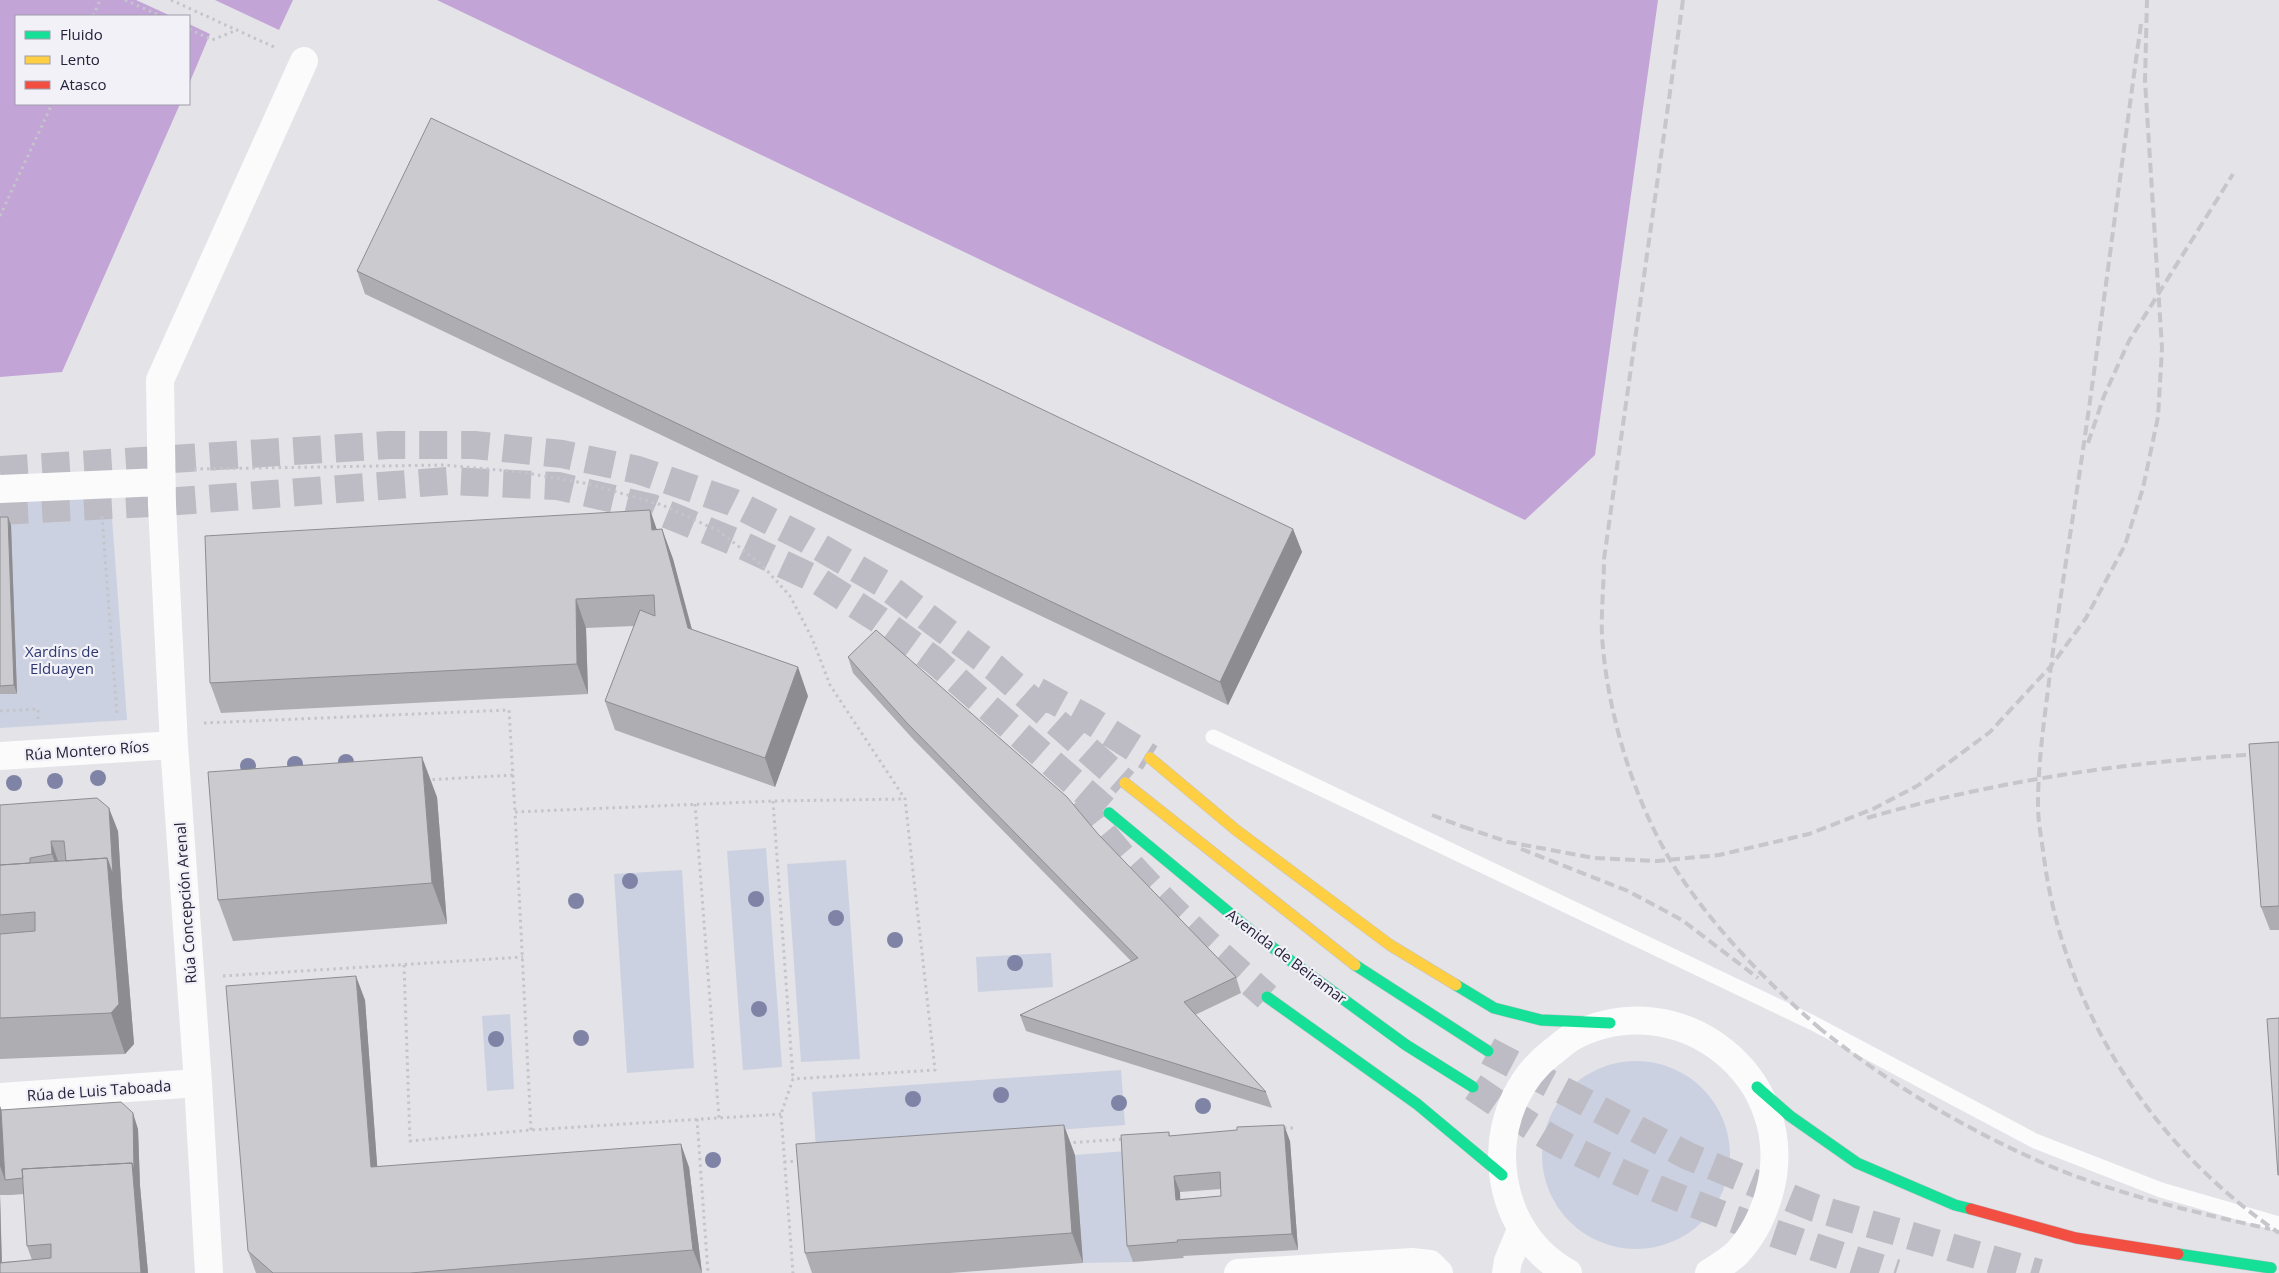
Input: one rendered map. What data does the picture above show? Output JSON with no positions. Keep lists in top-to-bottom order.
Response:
{
  "streets": {
    "main road": ["Avenida de Beiramar"],
    "street": ["Rúa Montero Ríos", "Rúa Concepción Arenal", "Rúa de Luis Taboada"]
  },
  "crossings": [
    ["Rúa Montero Ríos", "Rúa Concepción Arenal"],
    ["Rúa Concepción Arenal", "Rúa de Luis Taboada"]
  ],
  "parks": ["Xardíns de Elduayen"],
  "legend": ["Fluido", "Lento", "Atasco"]
}
